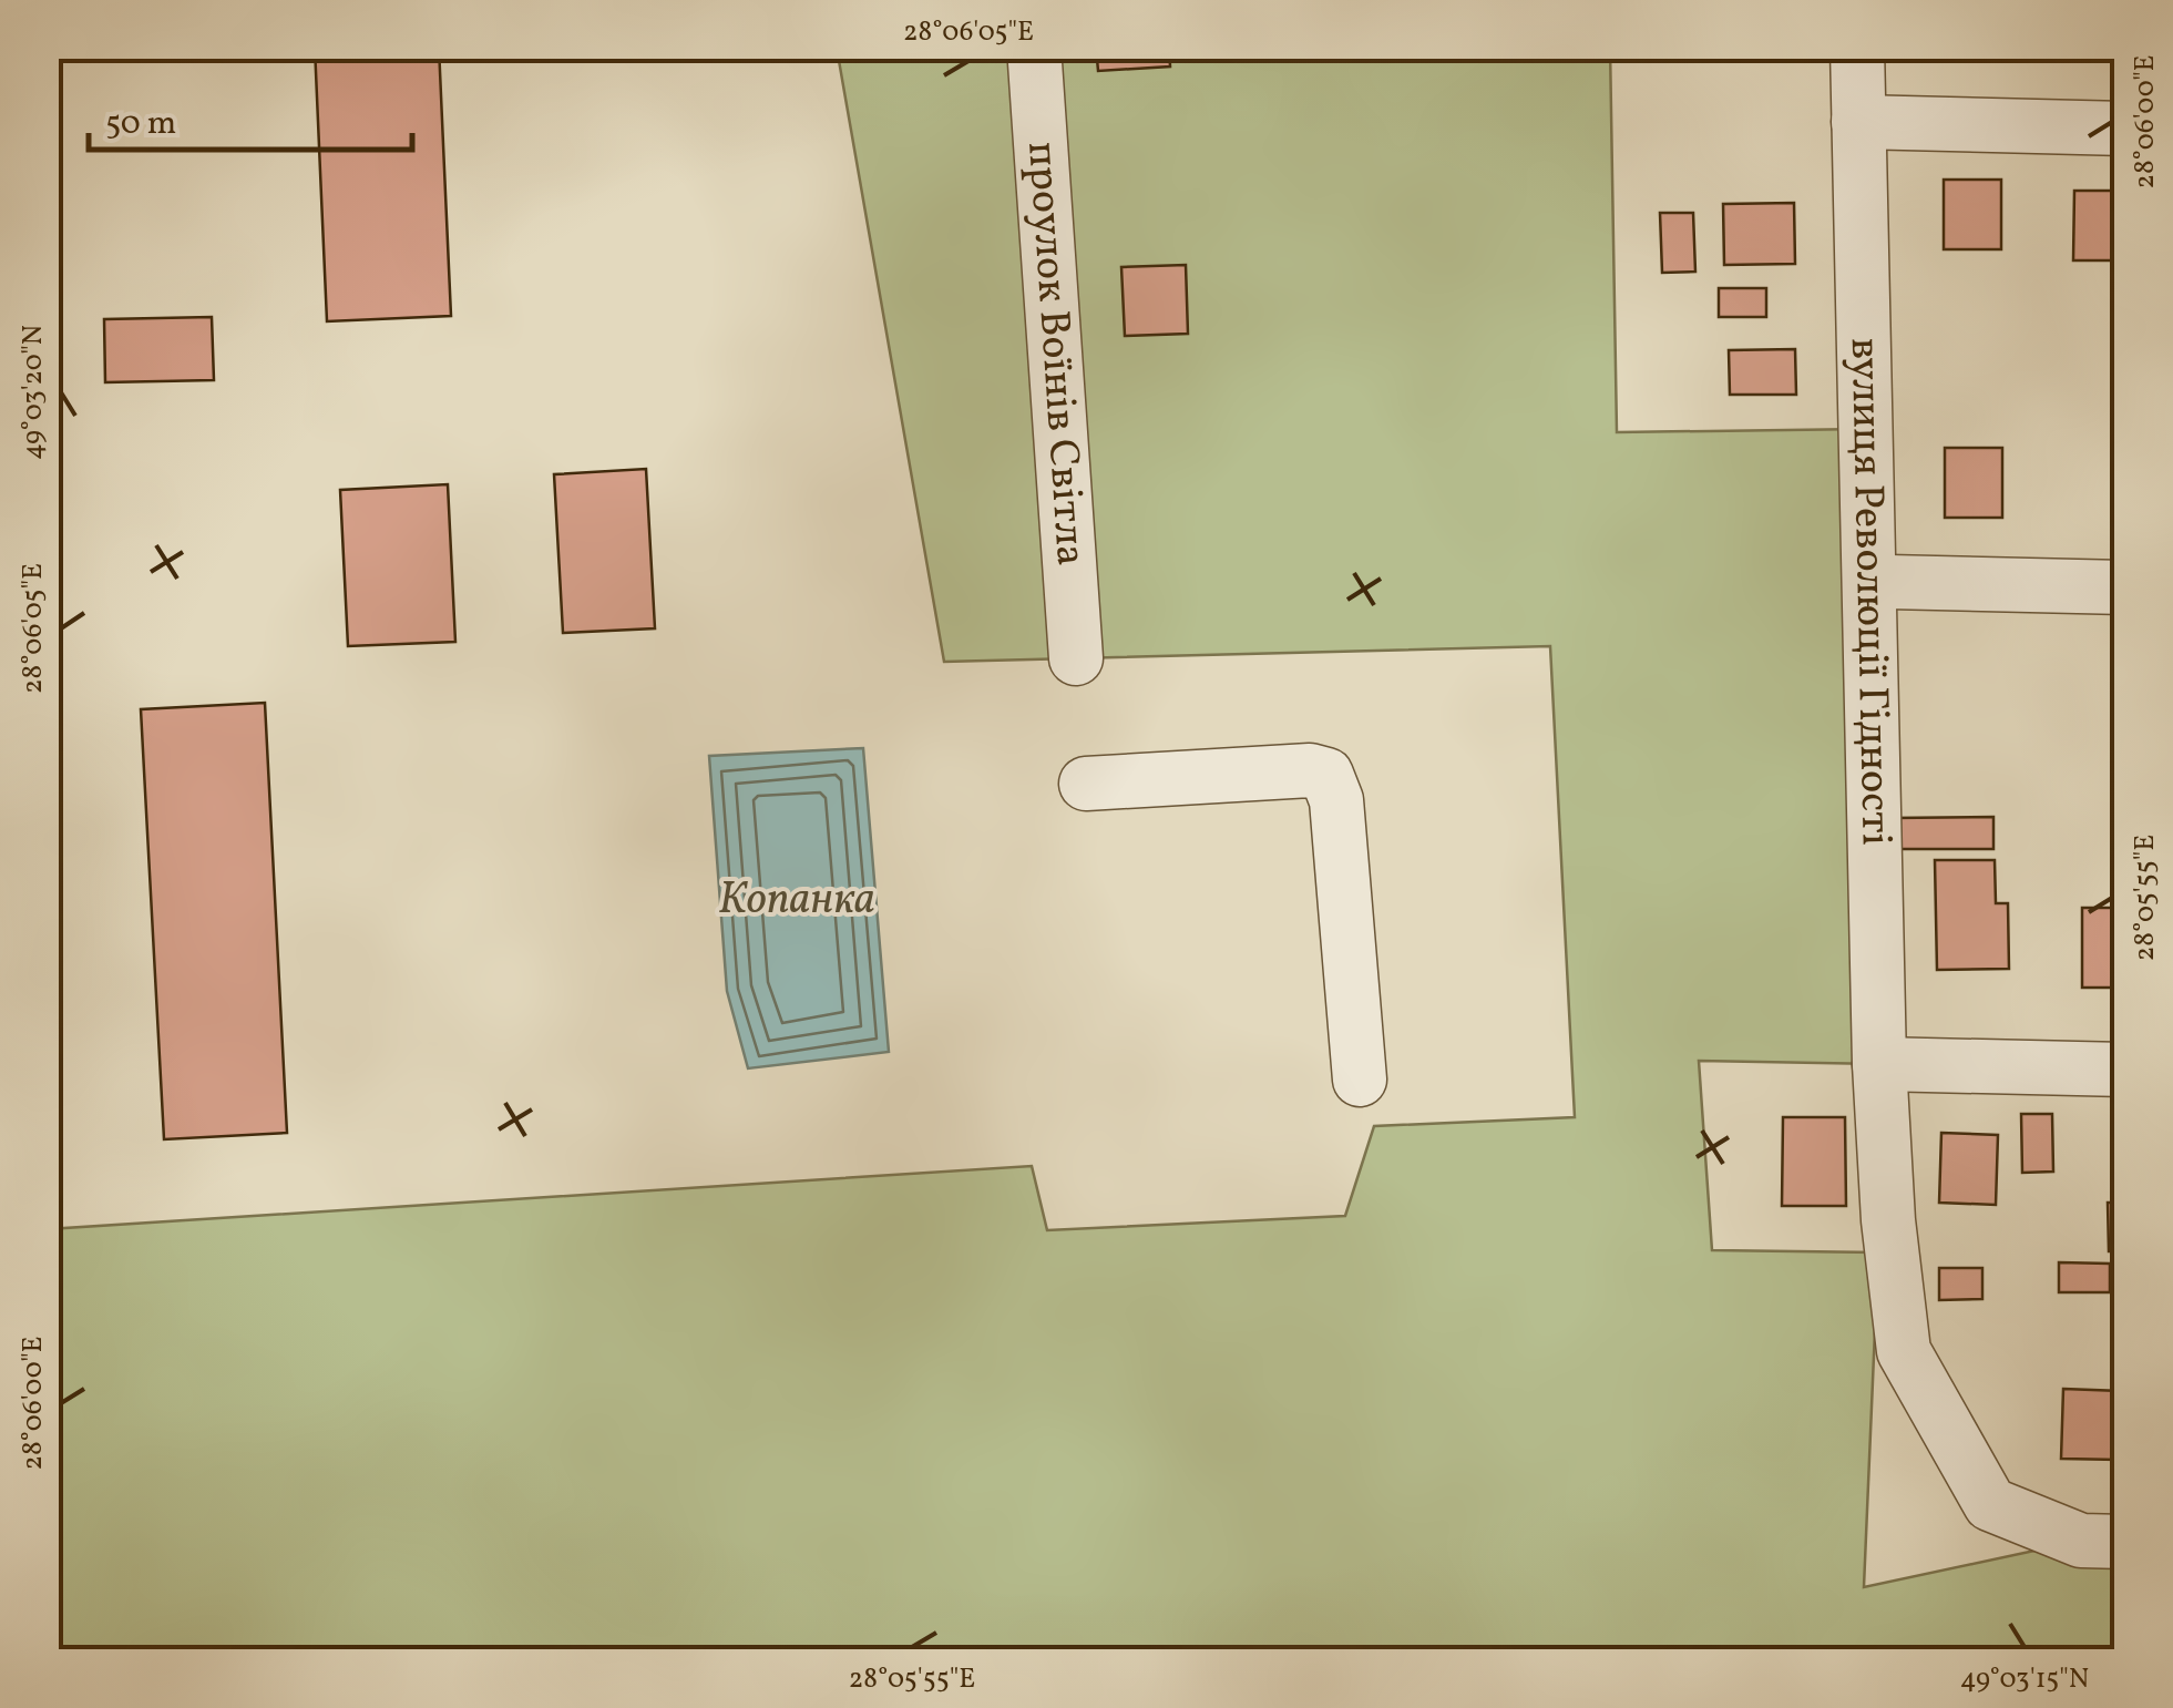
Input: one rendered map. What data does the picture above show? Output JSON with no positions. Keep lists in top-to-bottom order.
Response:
{
  "streets": {
    "street": ["проулок Воїнів Світла", "вулиця Революції Гідності"]
  },
  "water": ["Копанка"],
  "scale_bar": "50 m",
  "coordinates": [
    "28°06'05\"E",
    "28°06'00\"E",
    "49°03'20\"N",
    "28°05'55\"E",
    "49°03'15\"N"
  ]
}
